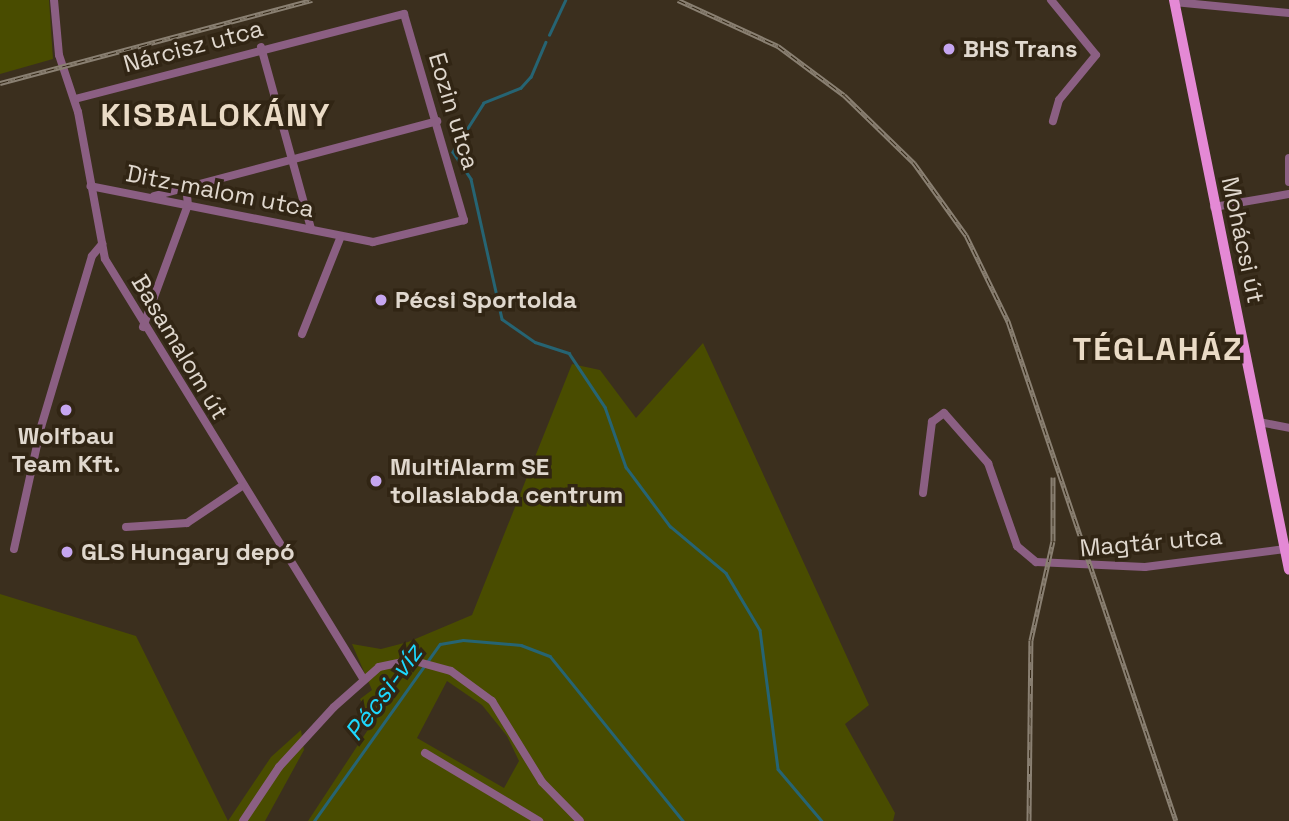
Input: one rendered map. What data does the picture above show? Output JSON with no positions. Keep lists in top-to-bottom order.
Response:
{
  "streets": {
    "main road": ["Mohácsi út"],
    "street": [
      "Nárcisz utca",
      "Eozin utca",
      "Ditz-malom utca",
      "Basamalom út",
      "Magtár utca"
    ]
  },
  "crossings": [
    ["Nárcisz utca", "Eozin utca"],
    ["Nárcisz utca", "Basamalom út"],
    ["Eozin utca", "Ditz-malom utca"],
    ["Ditz-malom utca", "Basamalom út"],
    ["Mohácsi út", "Magtár utca"]
  ],
  "districts": ["KISBALOKÁNY", "TÉGLAHÁZ"],
  "water": ["Pécsi-víz"],
  "places": [
    "BHS Trans",
    "Pécsi Sportolda",
    "Wolfbau Team Kft.",
    "MultiAlarm SE tollaslabda centrum",
    "GLS Hungary depó"
  ]
}
